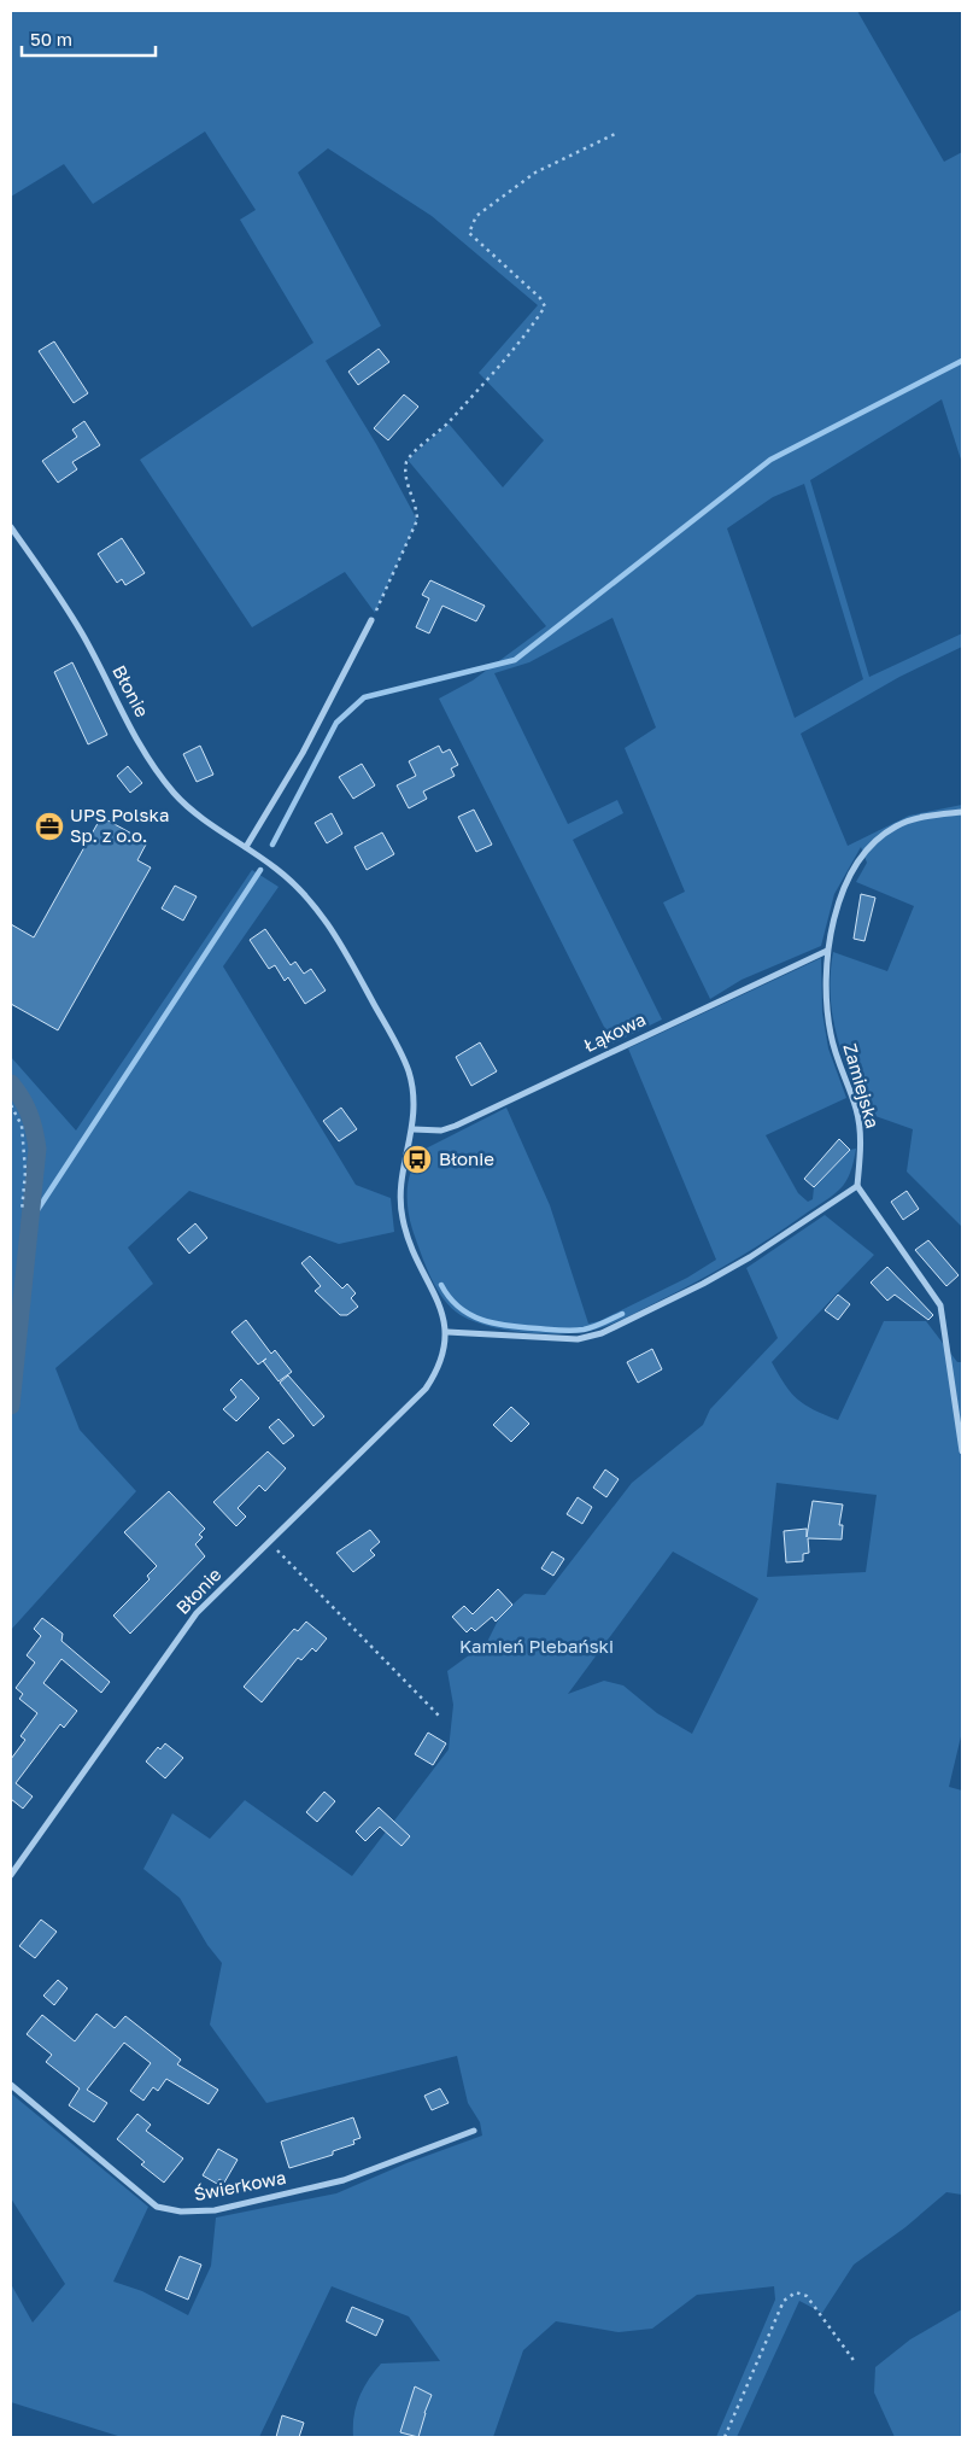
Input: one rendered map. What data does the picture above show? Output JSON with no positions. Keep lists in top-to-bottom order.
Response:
{
  "streets": {
    "street": [
      "Błonie",
      "Łąkowa",
      "Zamiejska",
      "Świerkowa"
    ]
  },
  "crossings": [
    ["Błonie", "Łąkowa"],
    ["Łąkowa", "Zamiejska"]
  ],
  "parks": ["Kamień Plebański"],
  "places": {
    "office": ["UPS Polska Sp. z o.o."],
    "bus stop": ["Błonie"]
  },
  "scale_bar": "50 m"
}
